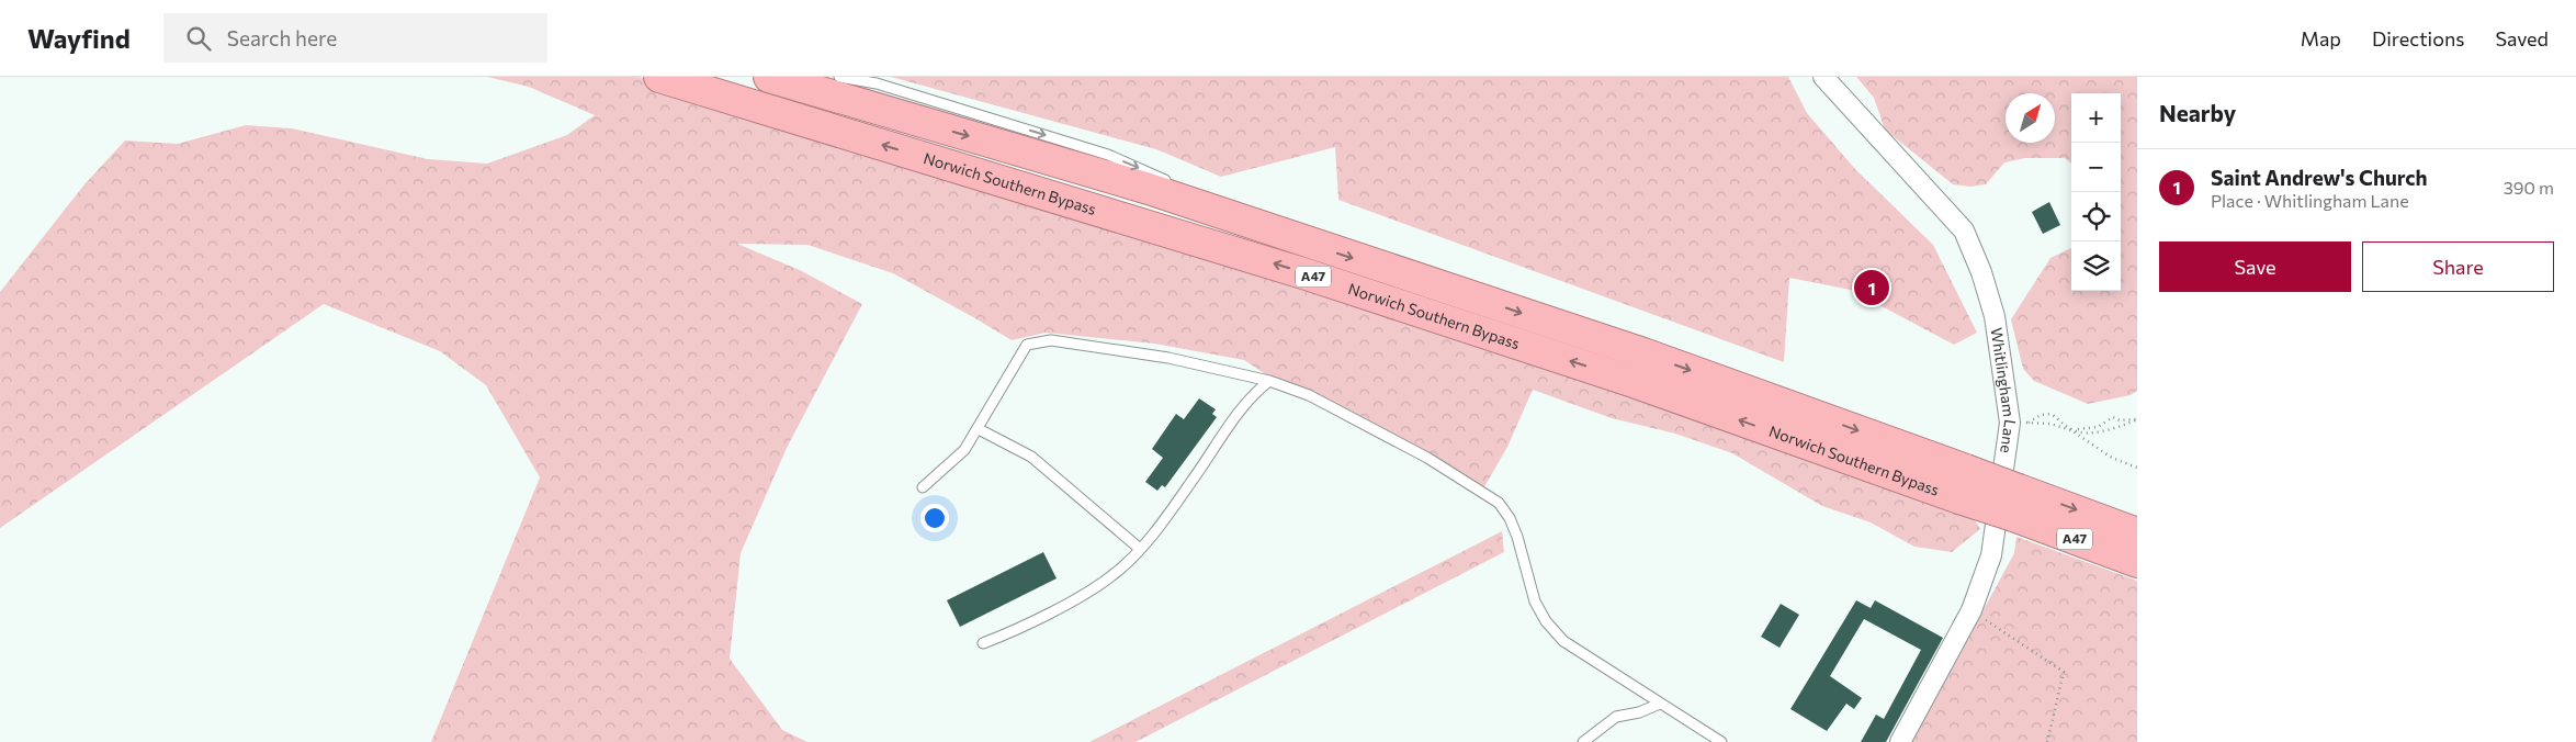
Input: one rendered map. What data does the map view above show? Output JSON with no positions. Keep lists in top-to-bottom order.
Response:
{
  "streets": {
    "highway": ["Norwich Southern Bypass", "A47"],
    "street": ["Whitlingham Lane"]
  },
  "north": "top right",
  "page": {
    "header": "Wayfind",
    "search": "Search here",
    "nav": ["Map", "Directions", "Saved"],
    "heading": "Nearby",
    "map_buttons": ["+", "−"],
    "list": [
      {
        "mark": "1",
        "name": "Saint Andrew's Church",
        "note": "Place · Whitlingham Lane",
        "value": "390 m"
      }
    ],
    "buttons": ["Save", "Share"],
    "pins": "1"
  }
}
